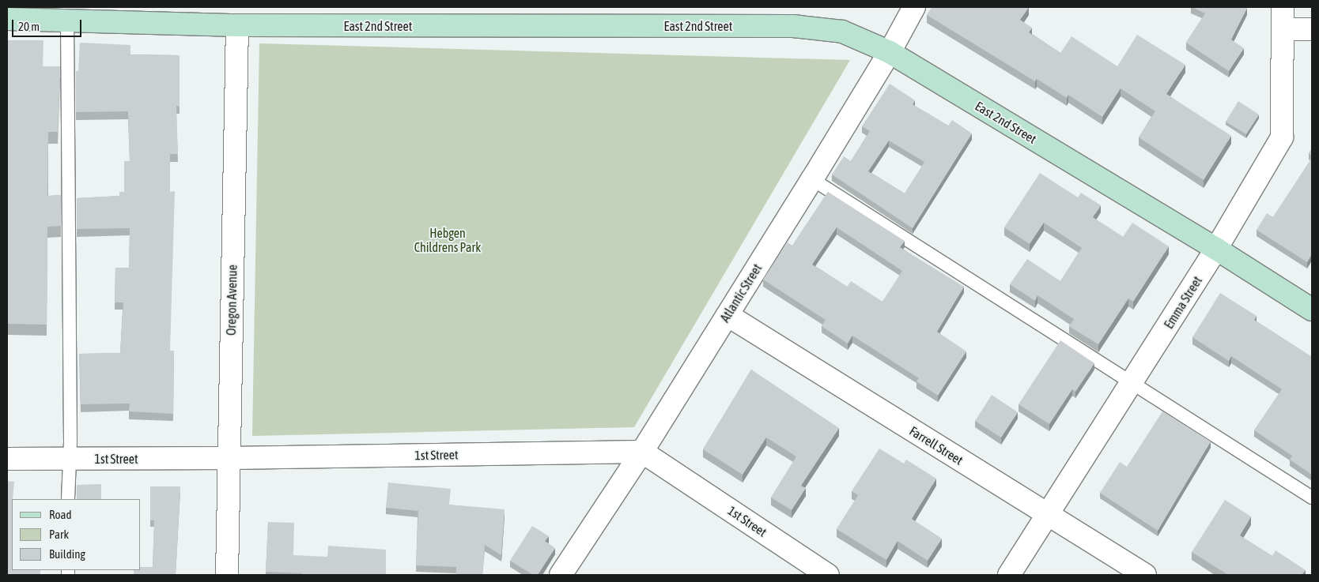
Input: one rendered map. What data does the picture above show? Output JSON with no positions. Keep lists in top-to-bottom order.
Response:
{
  "streets": {
    "street": [
      "East 2nd Street",
      "Atlantic Street",
      "Oregon Avenue",
      "Emma Street",
      "Farrell Street",
      "1st Street"
    ]
  },
  "crossings": [
    ["East 2nd Street", "Atlantic Street"],
    ["East 2nd Street", "Oregon Avenue"],
    ["East 2nd Street", "Emma Street"],
    ["Atlantic Street", "Farrell Street"],
    ["Atlantic Street", "1st Street"],
    ["Oregon Avenue", "1st Street"],
    ["Emma Street", "Farrell Street"]
  ],
  "parks": ["Hebgen Childrens Park"],
  "legend": ["Road", "Park", "Building"],
  "scale_bar": "20 m"
}
